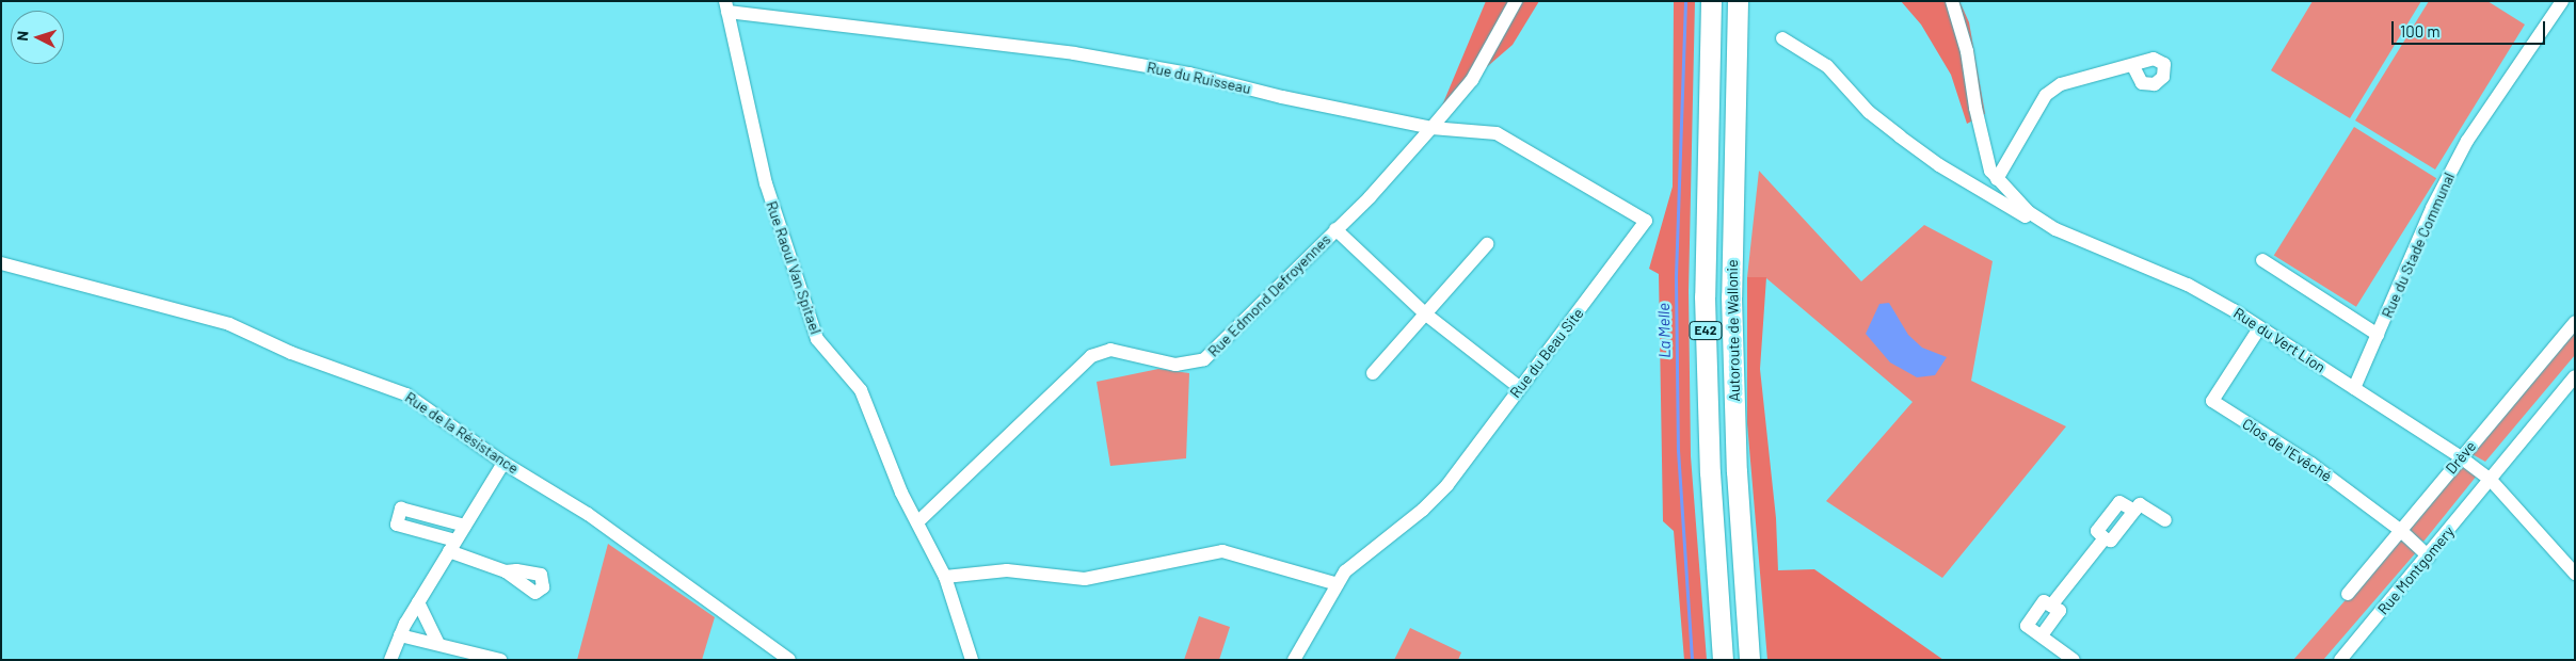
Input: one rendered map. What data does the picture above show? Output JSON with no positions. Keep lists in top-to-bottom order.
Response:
{
  "streets": {
    "highway": ["E42", "Autoroute de Wallonie"],
    "street": [
      "Rue du Ruisseau",
      "Rue du Stade Communal",
      "Rue Raoul Van Spitael",
      "Rue Edmond Defroyennes",
      "Rue du Vert Lion",
      "Rue du Beau Site",
      "Rue de la Résistance",
      "Clos de l'Evêché",
      "Drève",
      "Rue Montgomery"
    ]
  },
  "crossings": [
    ["Rue du Ruisseau", "Rue Raoul Van Spitael"],
    ["Rue du Ruisseau", "Rue Edmond Defroyennes"],
    ["Rue du Ruisseau", "Rue du Beau Site"],
    ["Rue du Stade Communal", "Rue du Vert Lion"],
    ["Rue Raoul Van Spitael", "Rue Edmond Defroyennes"],
    ["Rue du Vert Lion", "Clos de l'Evêché"],
    ["Rue du Vert Lion", "Drève"],
    ["Rue du Vert Lion", "Rue Montgomery"],
    ["Clos de l'Evêché", "Drève"],
    ["Clos de l'Evêché", "Rue Montgomery"]
  ],
  "water": ["La Melle"],
  "scale_bar": "100 m",
  "north": "left"
}
